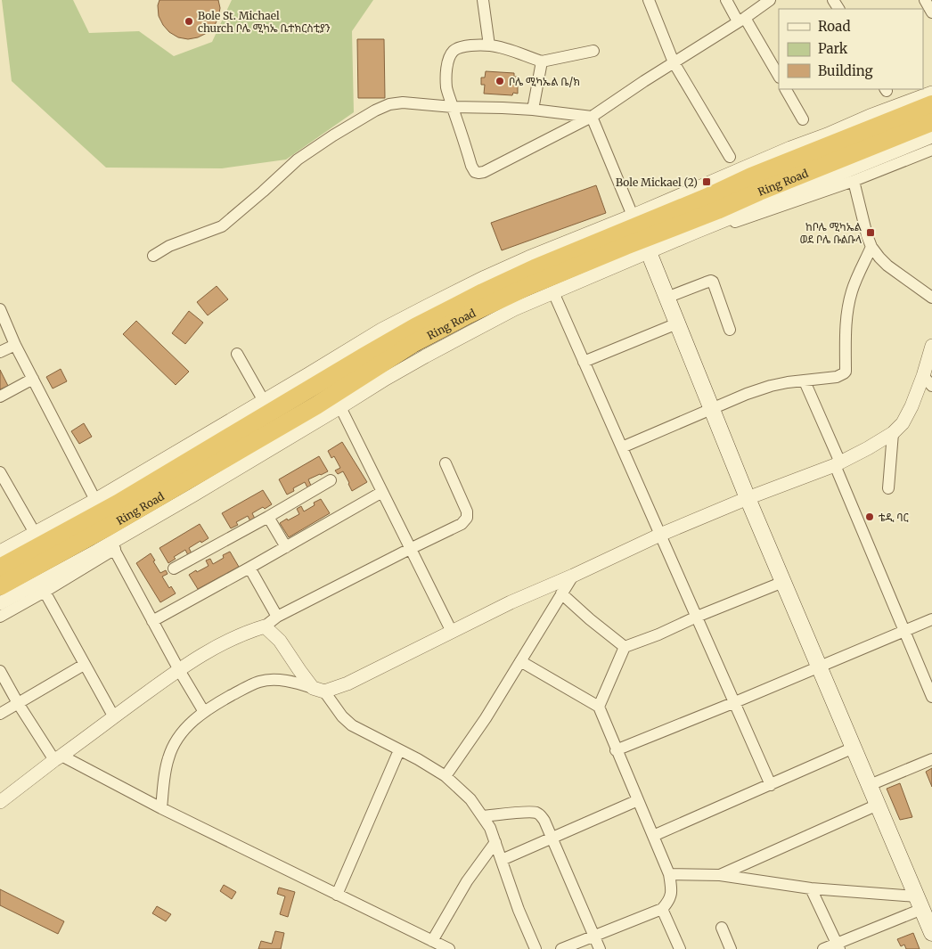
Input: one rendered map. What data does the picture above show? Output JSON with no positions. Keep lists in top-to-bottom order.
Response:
{
  "streets": {
    "highway": ["Ring Road"]
  },
  "places": {
    "other": ["Bole St. Michael church ቦሌ ሚካኤ ቤተክርስቲያን", "ቦሌ ሚካኤል ቤ/ክ", "ቴዲ ባር"],
    "transit": ["Bole Mickael (2)", "ከቦሌ ሚካኤል ወደ ቦሌ ቡልቡላ"]
  },
  "legend": ["Road", "Park", "Building"]
}
